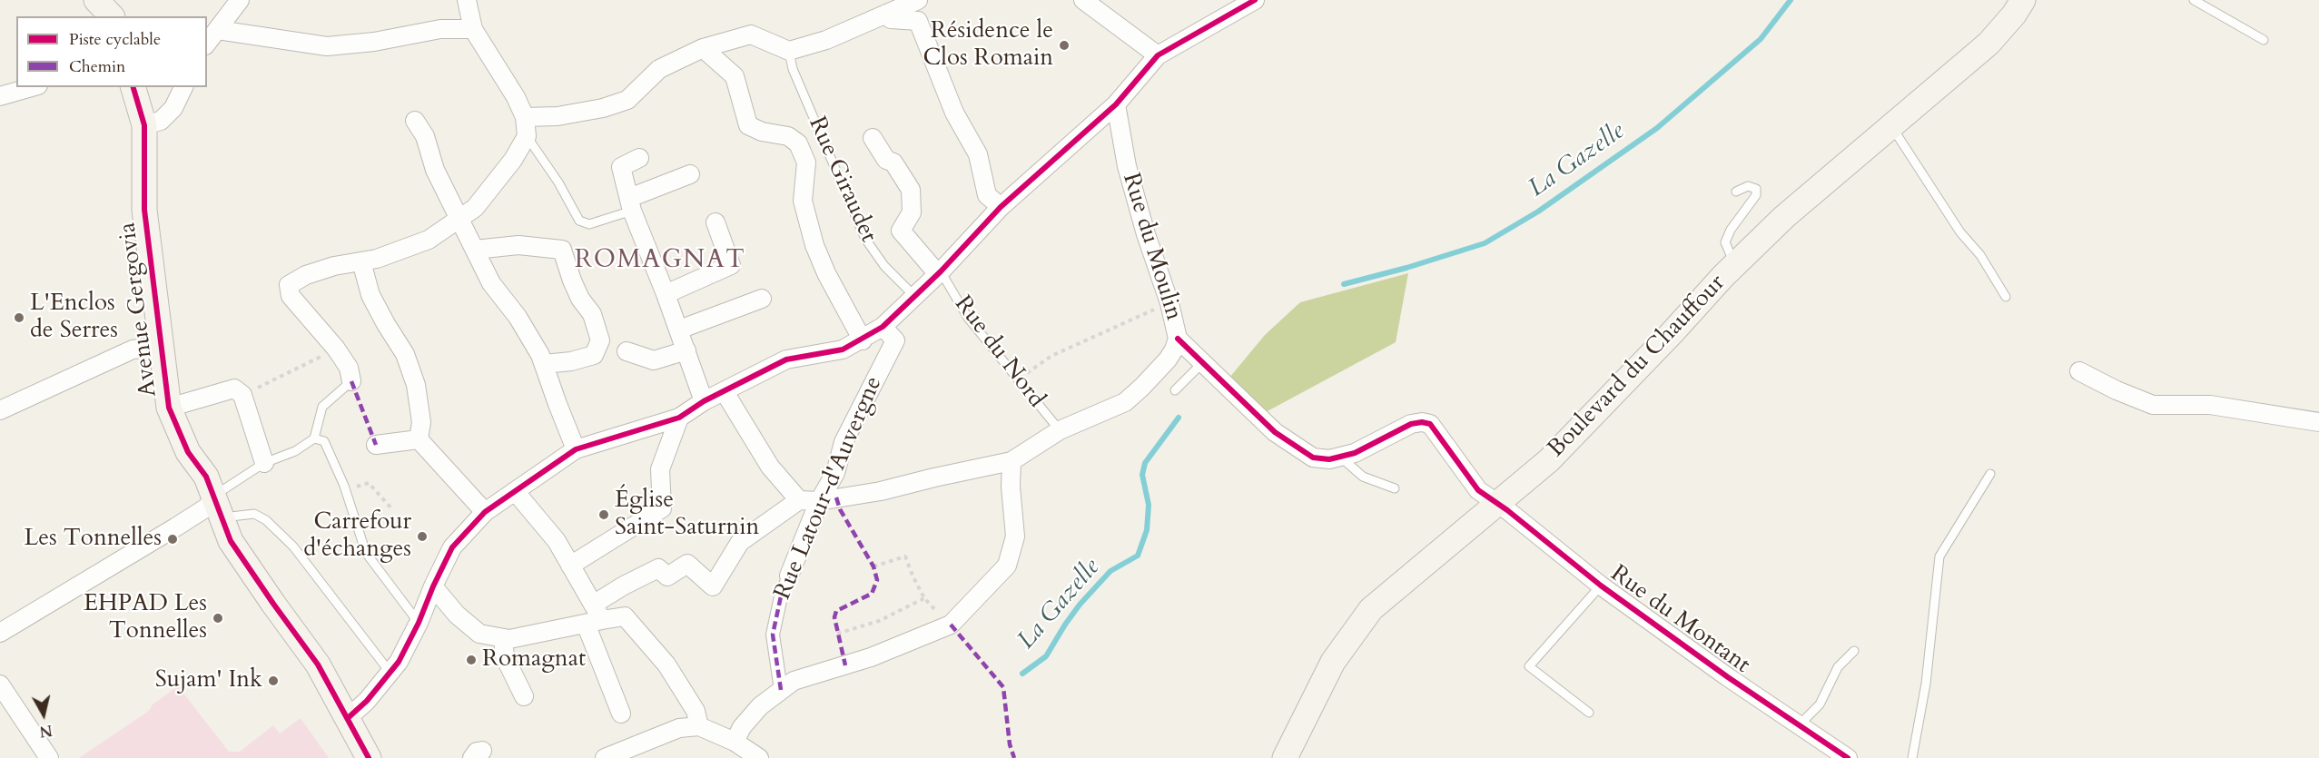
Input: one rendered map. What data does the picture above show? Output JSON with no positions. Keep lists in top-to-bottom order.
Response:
{
  "streets": {
    "main road": ["Avenue Gergovia", "Boulevard du Chauffour"],
    "street": ["Rue du Moulin", "Rue Latour-d'Auvergne", "Rue du Montant"],
    "lane": ["Rue Giraudet", "Rue du Nord"]
  },
  "crossings": [
    ["Rue du Moulin", "Boulevard du Chauffour"],
    ["Rue du Moulin", "Rue du Montant"],
    ["Boulevard du Chauffour", "Rue du Montant"]
  ],
  "districts": ["ROMAGNAT"],
  "water": ["La Gazelle"],
  "places": [
    "Résidence le Clos Romain",
    "L'Enclos de Serres",
    "Église Saint-Saturnin",
    "Carrefour d'échanges",
    "Les Tonnelles",
    "EHPAD Les Tonnelles",
    "Romagnat",
    "Sujam' Ink"
  ],
  "legend": ["Piste cyclable", "Chemin"],
  "north": "bottom"
}
